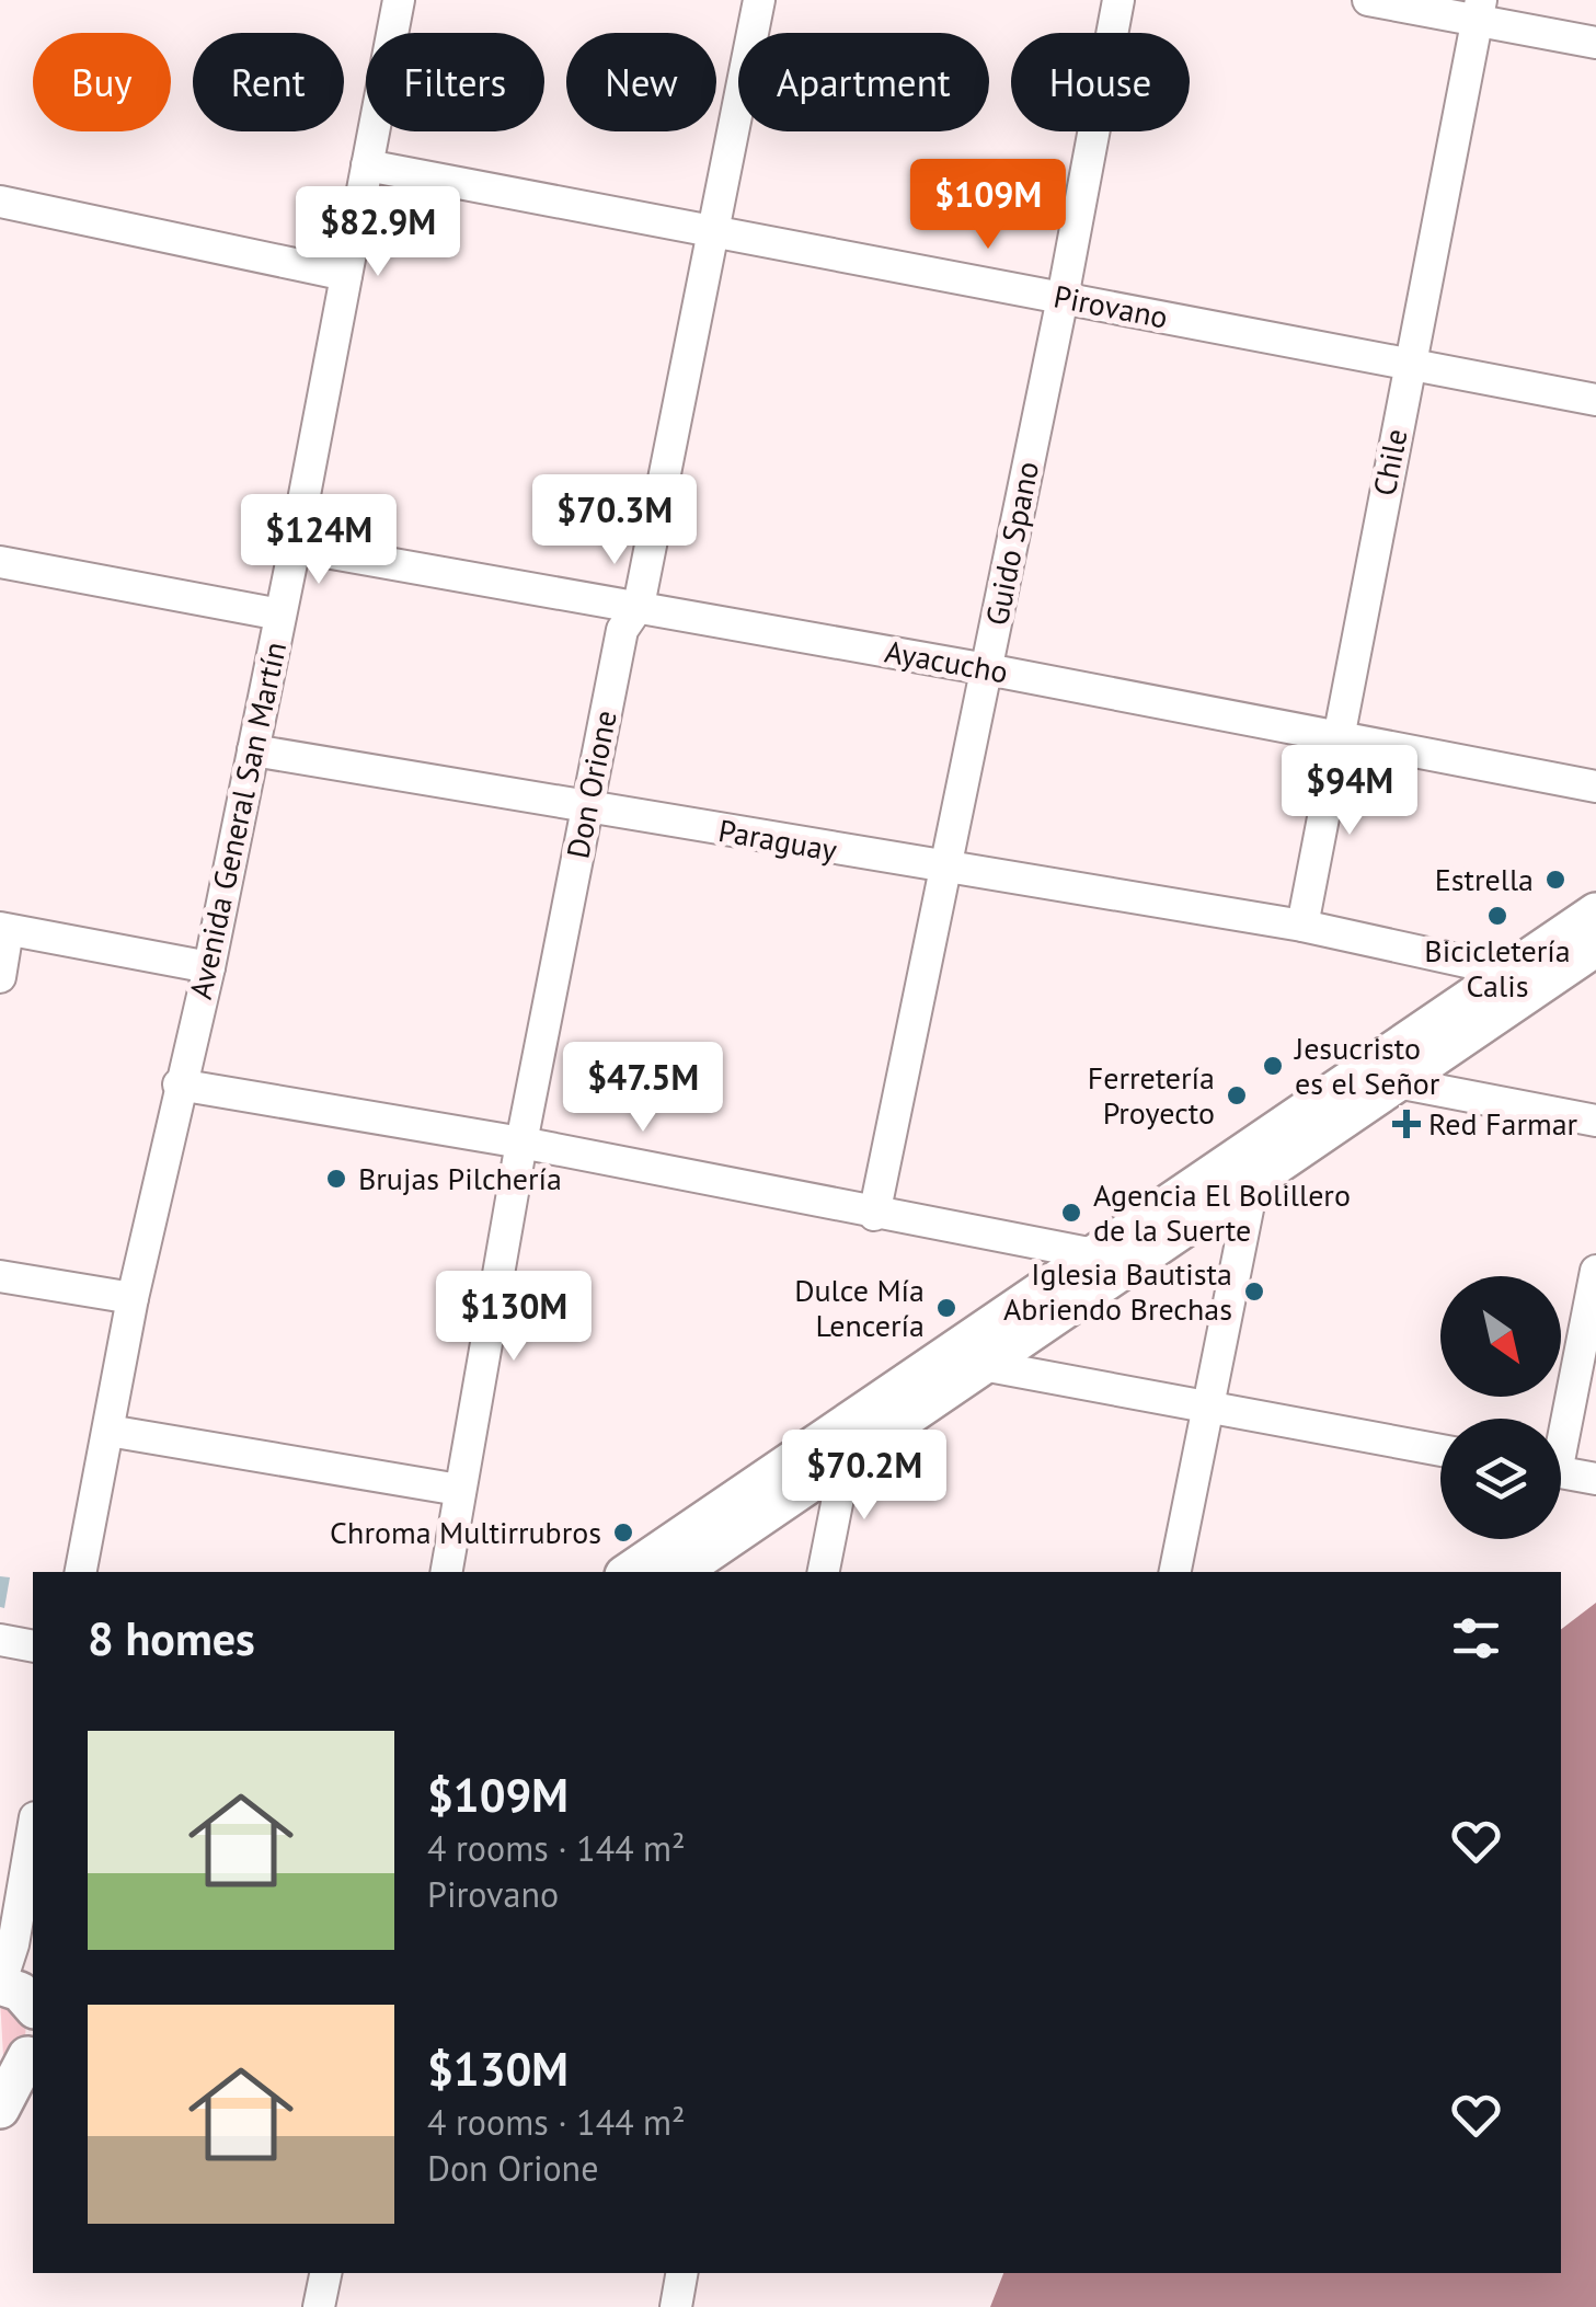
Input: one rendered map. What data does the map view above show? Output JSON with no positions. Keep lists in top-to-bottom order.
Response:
{
  "streets": {
    "street": [
      "Pirovano",
      "Chile",
      "Guido Spano",
      "Ayacucho",
      "Don Orione",
      "Avenida General San Martín",
      "Paraguay"
    ]
  },
  "crossings": [
    ["Pirovano", "Chile"],
    ["Pirovano", "Guido Spano"],
    ["Pirovano", "Don Orione"],
    ["Pirovano", "Avenida General San Martín"],
    ["Chile", "Ayacucho"],
    ["Chile", "Paraguay"],
    ["Guido Spano", "Ayacucho"],
    ["Guido Spano", "Paraguay"],
    ["Ayacucho", "Don Orione"],
    ["Ayacucho", "Avenida General San Martín"],
    ["Don Orione", "Paraguay"],
    ["Avenida General San Martín", "Paraguay"]
  ],
  "places": {
    "other": [
      "Estrella",
      "Bicicletería Calis",
      "Jesucristo es el Señor",
      "Ferretería Proyecto",
      "Brujas Pilchería",
      "Agencia El Bolillero de la Suerte",
      "Iglesia Bautista Abriendo Brechas",
      "Dulce Mía Lencería",
      "Chroma Multirrubros"
    ],
    "health": ["Red Farmar"]
  },
  "north": "bottom right",
  "page": {
    "chip": [
      "Buy",
      "Rent",
      "Filters",
      "New",
      "Apartment",
      "House"
    ],
    "price": [
      "$109M",
      "$82.9M",
      "$70.3M",
      "$124M",
      "$94M",
      "$47.5M",
      "$130M",
      "$70.2M"
    ],
    "heading": "8 homes",
    "list": [
      {
        "name": "$109M",
        "note": "4 rooms · 144 m² · Pirovano"
      },
      {
        "name": "$130M",
        "note": "4 rooms · 144 m² · Don Orione"
      }
    ]
  }
}
